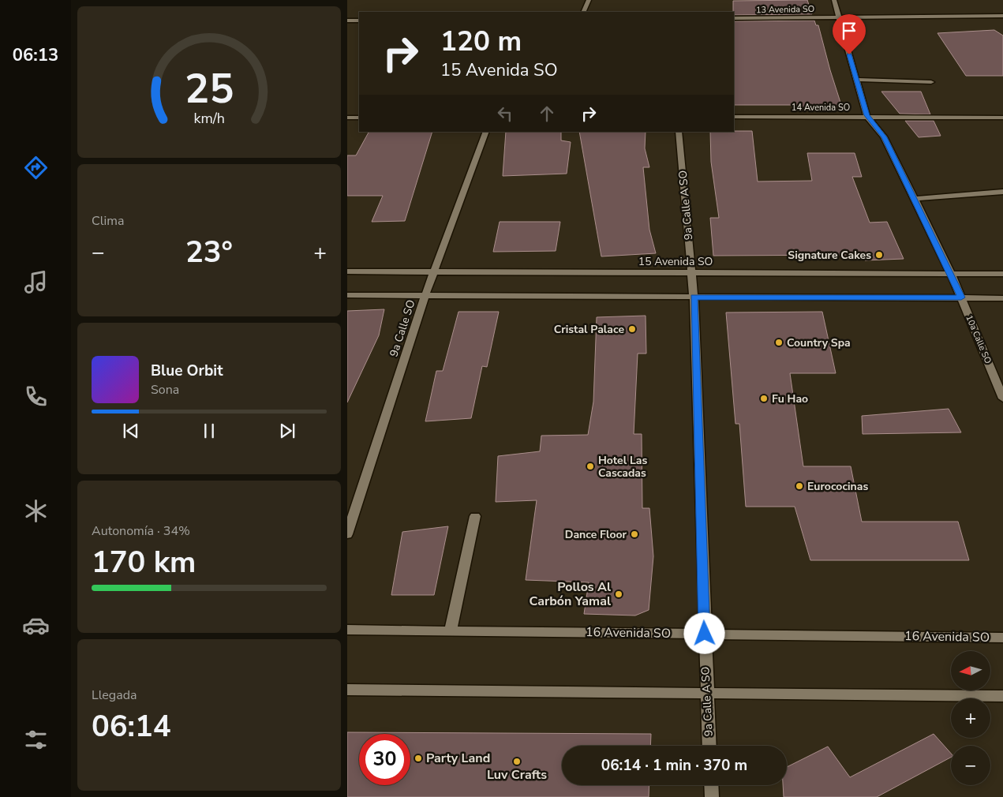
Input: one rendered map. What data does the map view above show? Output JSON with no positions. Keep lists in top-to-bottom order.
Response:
{
  "streets": {
    "street": [
      "13 Avenida SO",
      "14 Avenida SO",
      "9a Calle A SO",
      "15 Avenida SO",
      "9a Calle SO",
      "10a Calle SO",
      "16 Avenida SO"
    ]
  },
  "crossings": [
    ["13 Avenida SO", "10a Calle SO"],
    ["14 Avenida SO", "10a Calle SO"],
    ["9a Calle A SO", "15 Avenida SO"],
    ["9a Calle A SO", "16 Avenida SO"],
    ["15 Avenida SO", "9a Calle SO"],
    ["15 Avenida SO", "10a Calle SO"]
  ],
  "places": [
    "Signature Cakes",
    "Cristal Palace",
    "Country Spa",
    "Fu Hao",
    "Hotel Las Cascadas",
    "Eurococinas",
    "Dance Floor",
    "Pollos Al Carbón Yamal",
    "Party Land",
    "Luv Crafts"
  ],
  "north": "left",
  "page": {
    "tabs": "06:13",
    "turn": ["120 m", "15 Avenida SO"],
    "tile": [
      "Clima",
      ["Autonomía · 34%", "170 km"],
      ["Llegada", "06:14"]
    ],
    "heat": ["−", "23°", "+"],
    "song": ["Blue Orbit", "Sona"],
    "map_buttons": ["+", "−"],
    "limit": "30",
    "trip": "06:14 · 1 min · 370 m",
    "gauge": ["25", "km/h"]
  }
}
